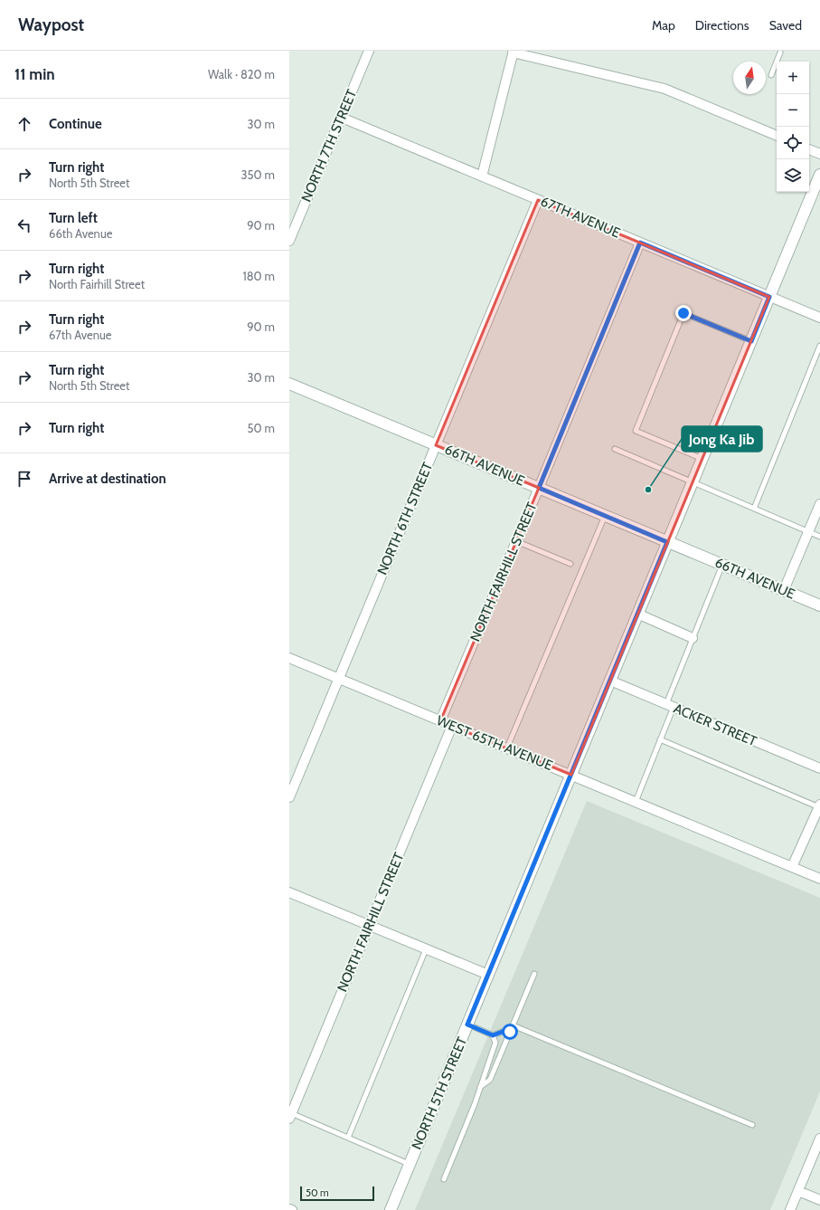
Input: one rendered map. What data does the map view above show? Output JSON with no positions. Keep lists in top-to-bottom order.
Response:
{
  "streets": {
    "street": [
      "NORTH 7TH STREET",
      "67TH AVENUE",
      "66TH AVENUE",
      "NORTH 6TH STREET",
      "NORTH FAIRHILL STREET",
      "ACKER STREET",
      "WEST 65TH AVENUE",
      "NORTH 5TH STREET"
    ]
  },
  "crossings": [
    ["NORTH 7TH STREET", "67TH AVENUE"],
    ["67TH AVENUE", "NORTH 6TH STREET"],
    ["67TH AVENUE", "NORTH FAIRHILL STREET"],
    ["67TH AVENUE", "NORTH 5TH STREET"],
    ["66TH AVENUE", "NORTH 6TH STREET"],
    ["66TH AVENUE", "NORTH FAIRHILL STREET"],
    ["66TH AVENUE", "NORTH 5TH STREET"],
    ["NORTH 6TH STREET", "WEST 65TH AVENUE"],
    ["NORTH FAIRHILL STREET", "WEST 65TH AVENUE"],
    ["ACKER STREET", "NORTH 5TH STREET"],
    ["WEST 65TH AVENUE", "NORTH 5TH STREET"]
  ],
  "places": ["Jong Ka Jib"],
  "scale_bar": "50 m",
  "north": "top",
  "page": {
    "header": "Waypost",
    "nav": ["Map", "Directions", "Saved"],
    "heading": ["11 min", "Walk · 820 m"],
    "map_buttons": ["+", "−"],
    "list": [
      ["Continue", "30 m"],
      ["Turn right", "North 5th Street", "350 m"],
      ["Turn left", "66th Avenue", "90 m"],
      ["Turn right", "North Fairhill Street", "180 m"],
      ["Turn right", "67th Avenue", "90 m"],
      ["Turn right", "North 5th Street", "30 m"],
      ["Turn right", "50 m"],
      "Arrive at destination"
    ],
    "scale": "50 m"
  }
}
